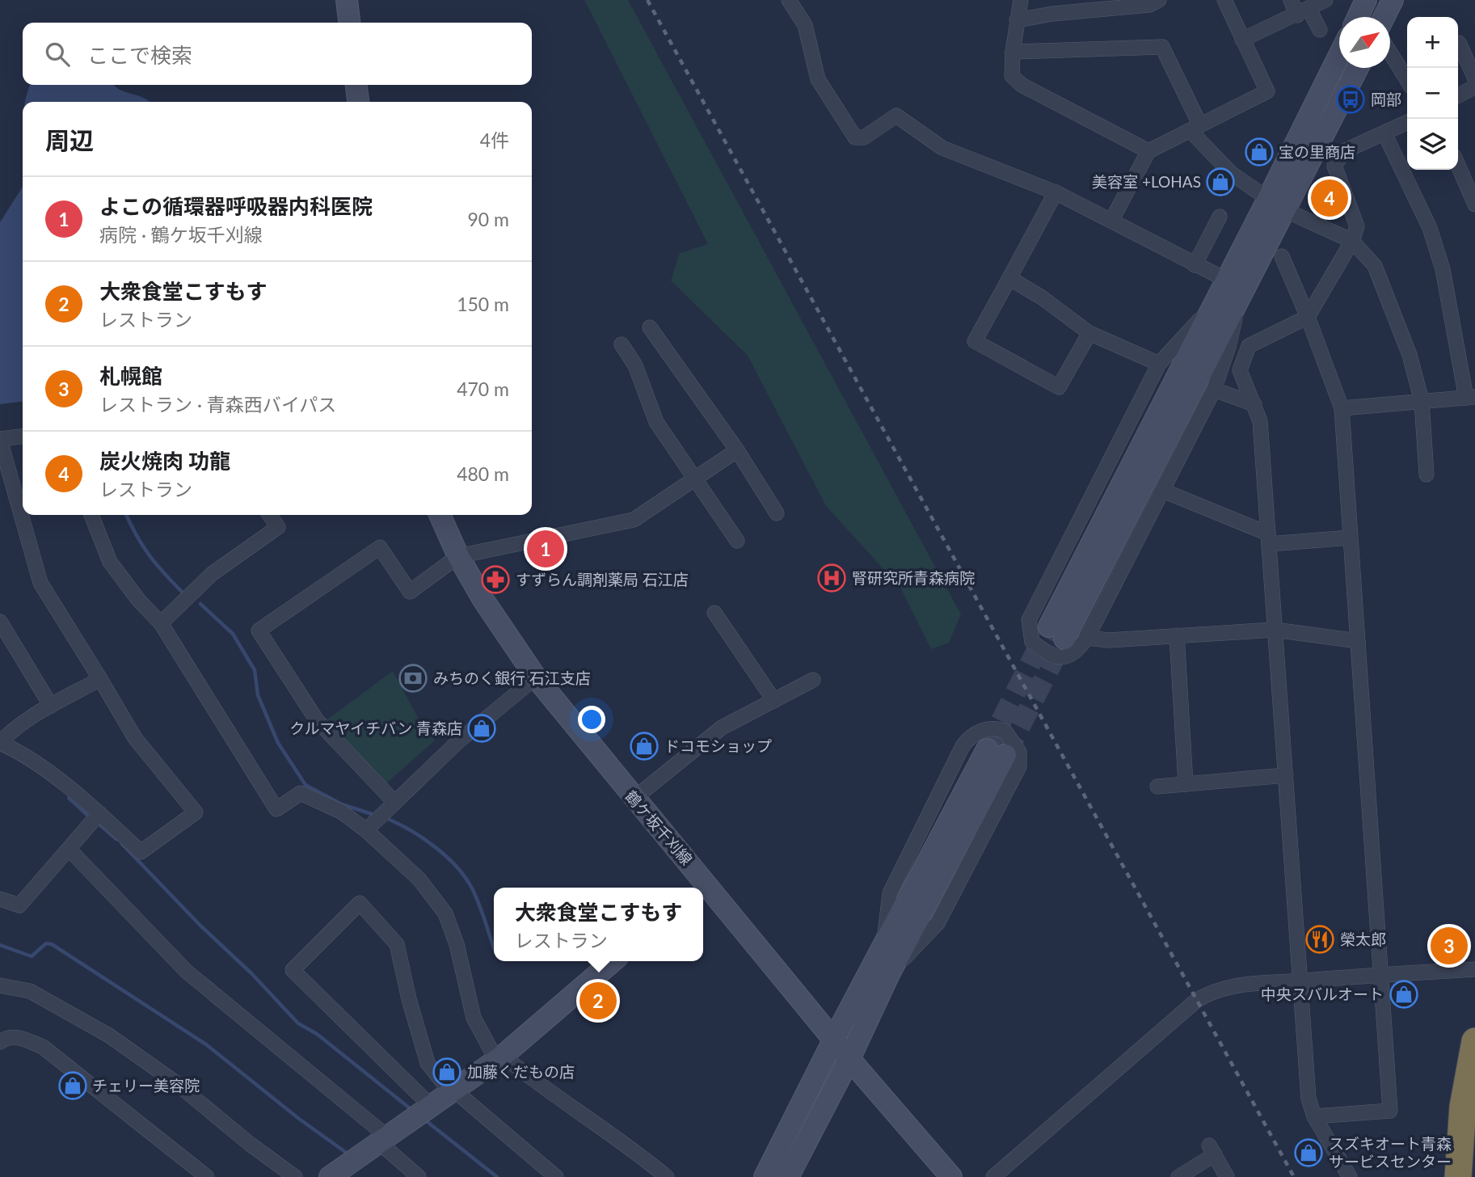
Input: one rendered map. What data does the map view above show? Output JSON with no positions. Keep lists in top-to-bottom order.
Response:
{
  "streets": {
    "street": ["鶴ケ坂千刈線"]
  },
  "places": {
    "bus stop": ["岡部"],
    "shop": [
      "宝の里商店",
      "美容室 +LOHAS",
      "クルマヤイチバン 青森店",
      "ドコモショップ",
      "中央スバルオート",
      "加藤くだもの店",
      "チェリー美容院",
      "スズキオート青森 サービスセンター"
    ],
    "hospital": ["腎研究所青森病院"],
    "pharmacy": ["すずらん調剤薬局 石江店"],
    "bank": ["みちのく銀行 石江支店"],
    "restaurant": ["榮太郎"]
  },
  "north": "top right",
  "page": {
    "map_buttons": ["+", "−"],
    "search": "ここで検索",
    "heading": ["周辺", "4件"],
    "list": [
      {
        "mark": "1",
        "name": "よこの循環器呼吸器内科医院",
        "note": "病院 · 鶴ケ坂千刈線",
        "value": "90 m"
      },
      {
        "mark": "2",
        "name": "大衆食堂こすもす",
        "note": "レストラン",
        "value": "150 m"
      },
      {
        "mark": "3",
        "name": "札幌館",
        "note": "レストラン · 青森西バイパス",
        "value": "470 m"
      },
      {
        "mark": "4",
        "name": "炭火焼肉 功龍",
        "note": "レストラン",
        "value": "480 m"
      }
    ],
    "pins": [
      "4",
      "1",
      "3",
      "2"
    ],
    "popup": ["大衆食堂こすもす", "レストラン"]
  }
}
